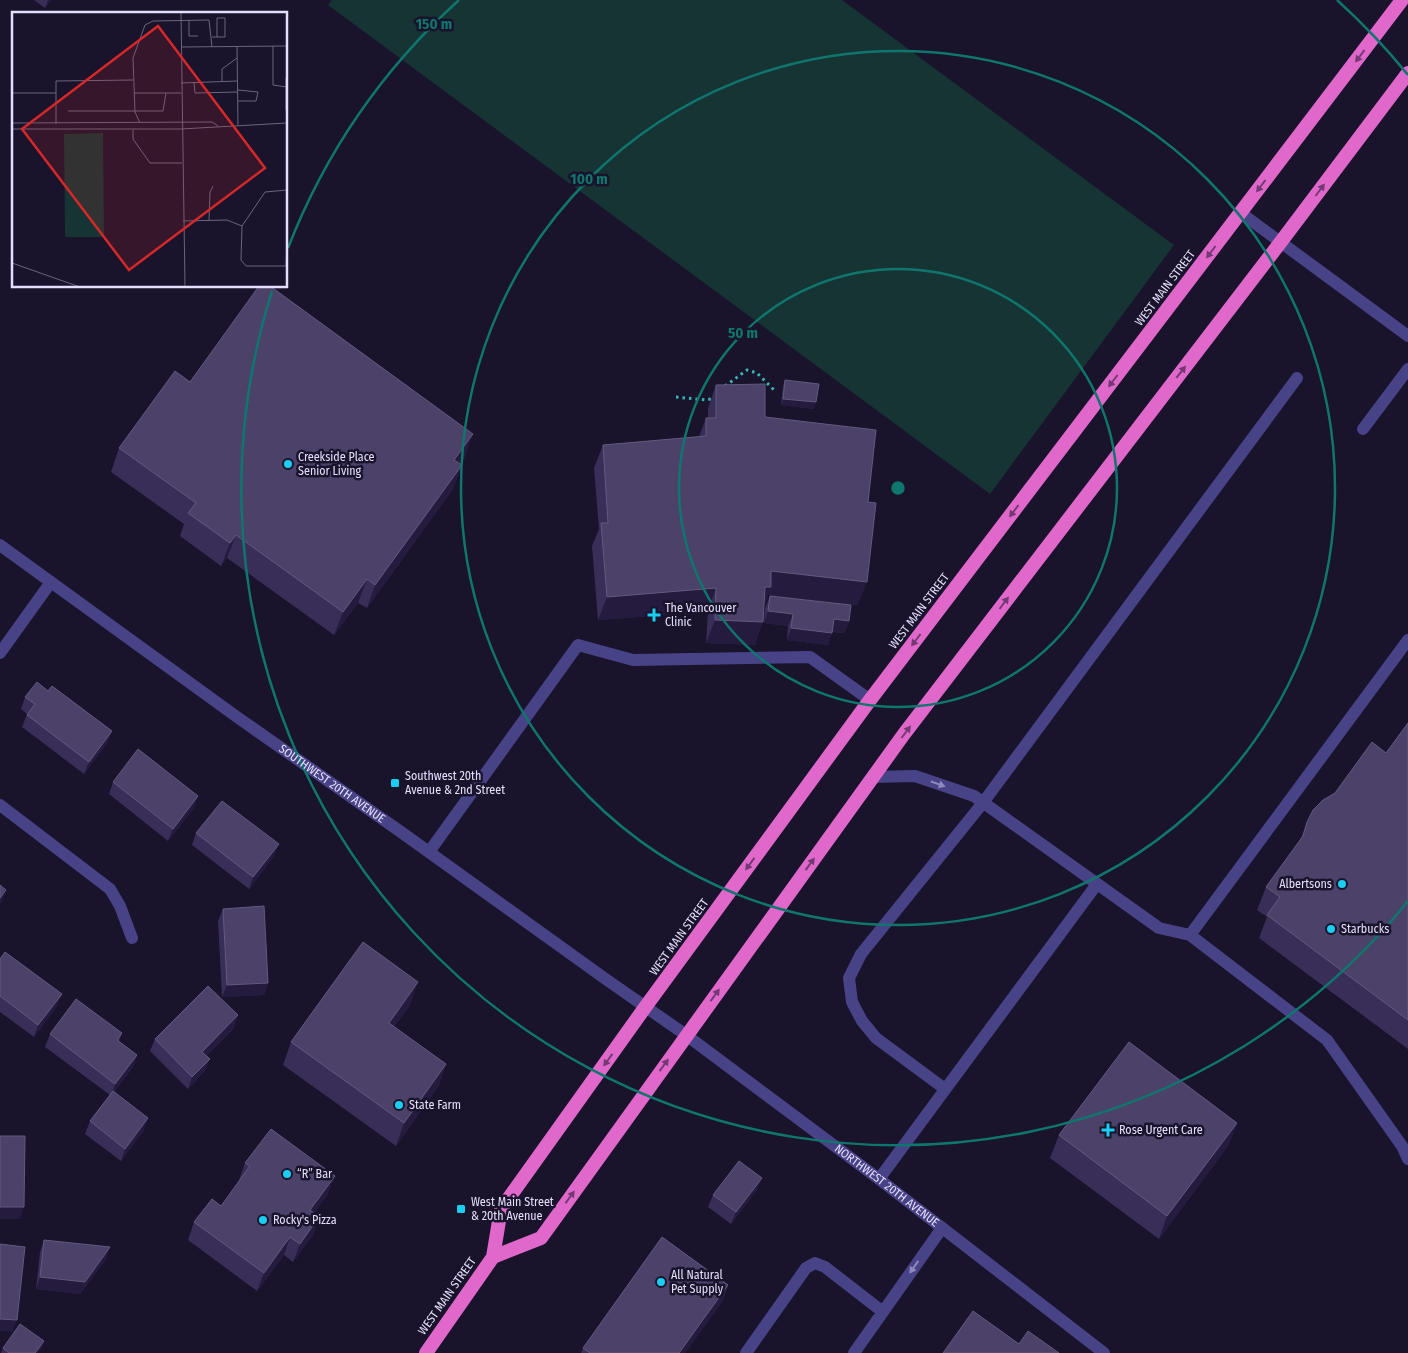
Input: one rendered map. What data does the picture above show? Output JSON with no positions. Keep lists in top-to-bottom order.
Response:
{
  "streets": {
    "highway": ["WEST MAIN STREET"],
    "street": ["SOUTHWEST 20TH AVENUE", "NORTHWEST 20TH AVENUE"]
  },
  "crossings": [
    ["WEST MAIN STREET", "SOUTHWEST 20TH AVENUE"],
    ["WEST MAIN STREET", "NORTHWEST 20TH AVENUE"],
    ["SOUTHWEST 20TH AVENUE", "NORTHWEST 20TH AVENUE"]
  ],
  "places": {
    "other": [
      "Creekside Place Senior Living",
      "Albertsons",
      "Starbucks",
      "State Farm",
      "“R” Bar",
      "Rocky's Pizza",
      "All Natural Pet Supply"
    ],
    "health": ["The Vancouver Clinic", "Rose Urgent Care"],
    "transit": ["Southwest 20th Avenue & 2nd Street", "West Main Street & 20th Avenue"]
  },
  "rings": ["150 m", "100 m", "50 m"]
}
